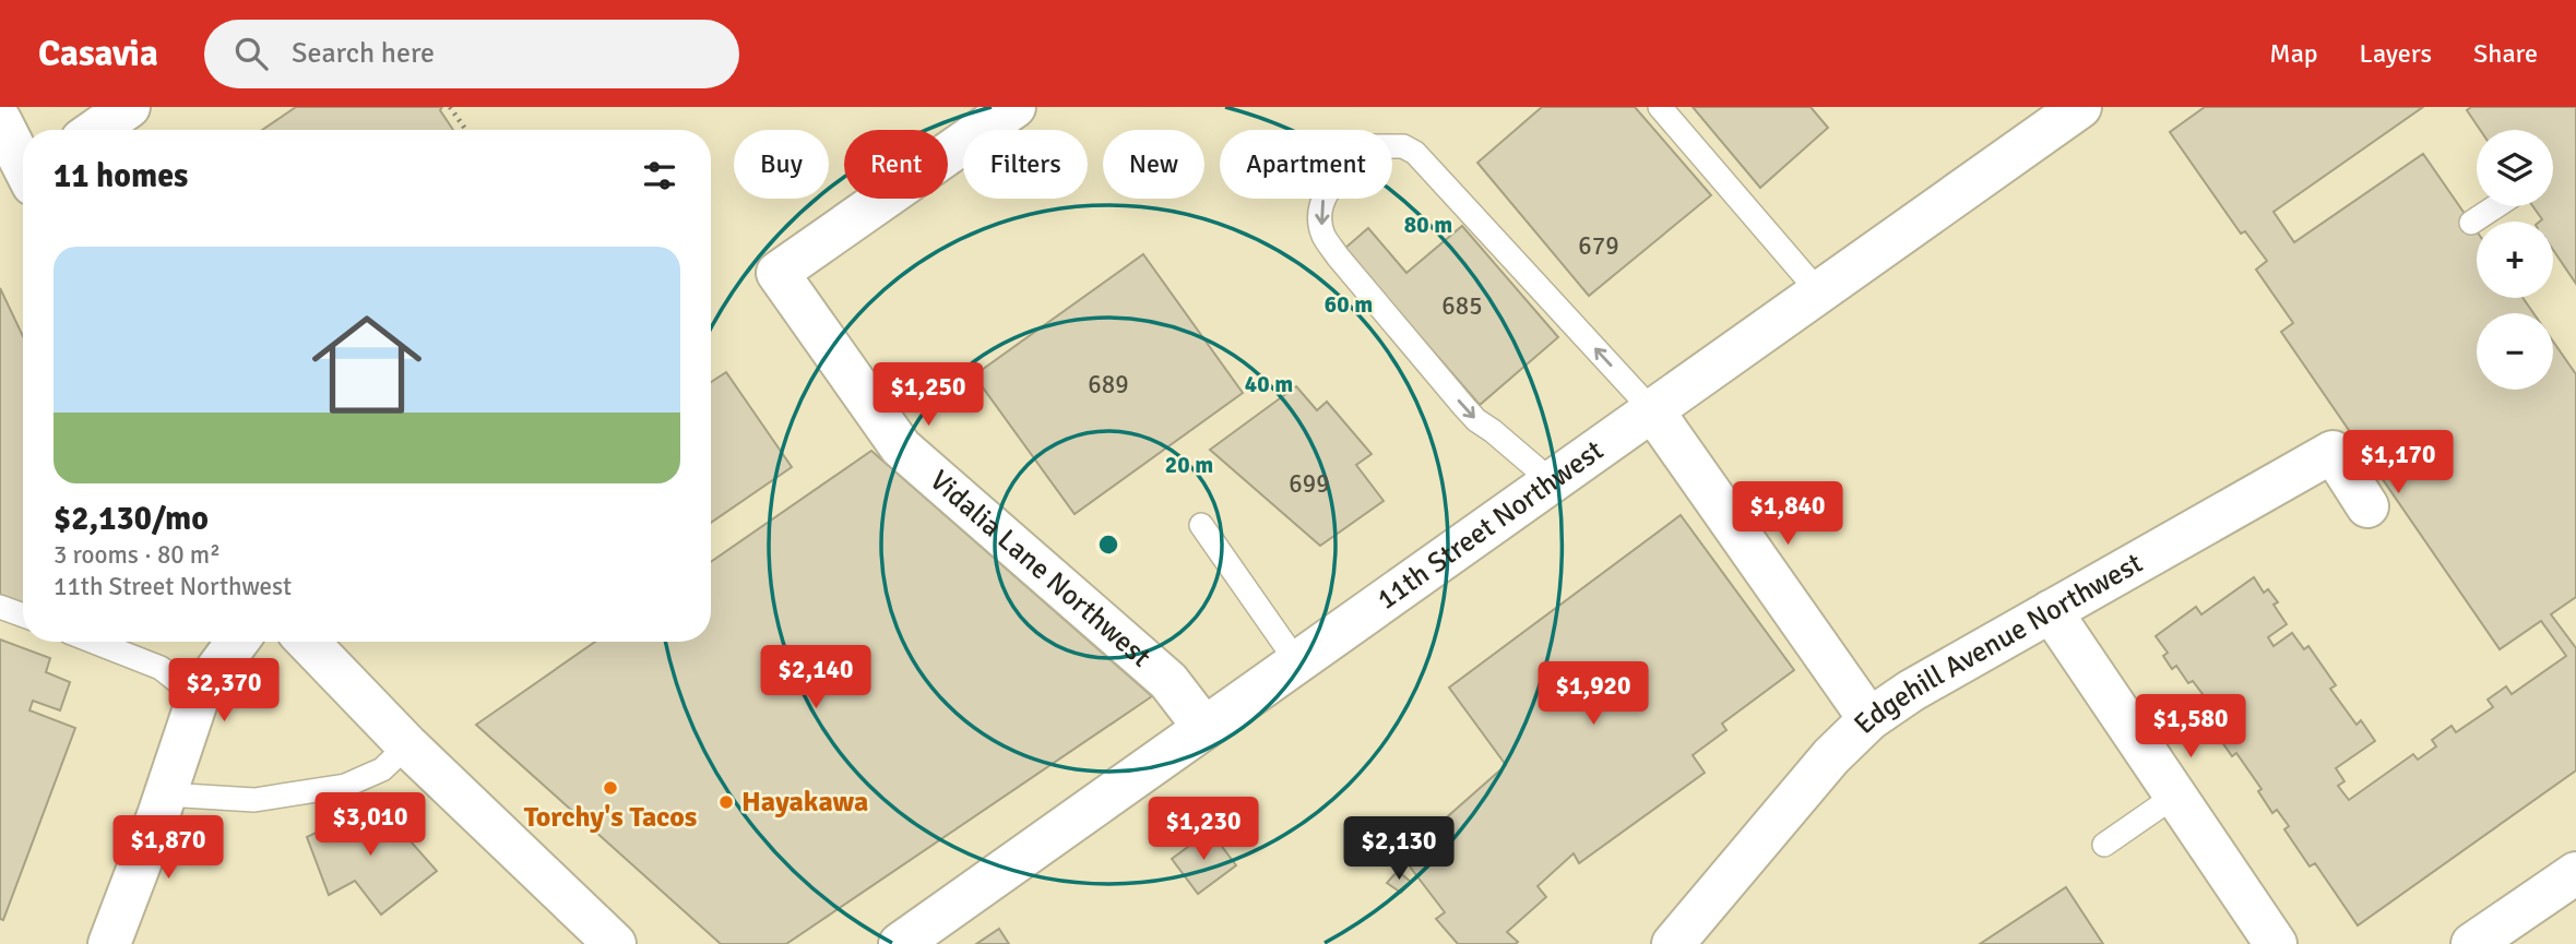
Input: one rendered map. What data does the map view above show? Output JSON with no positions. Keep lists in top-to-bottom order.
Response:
{
  "streets": {
    "street": ["11th Street Northwest", "Vidalia Lane Northwest", "Edgehill Avenue Northwest"]
  },
  "crossings": [
    ["11th Street Northwest", "Vidalia Lane Northwest"]
  ],
  "places": ["Torchy's Tacos", "Hayakawa"],
  "house_numbers": [
    "679",
    "685",
    "689",
    "699"
  ],
  "page": {
    "header": "Casavia",
    "search": "Search here",
    "nav": ["Map", "Layers", "Share"],
    "map_buttons": ["+", "−"],
    "chip": [
      "Buy",
      "Rent",
      "Filters",
      "New",
      "Apartment"
    ],
    "heading": "11 homes",
    "list": [
      {
        "name": "$2,130/mo",
        "note": "3 rooms · 80 m² · 11th Street Northwest"
      }
    ],
    "price": [
      "$1,250",
      "$1,170",
      "$1,840",
      "$2,140",
      "$2,370",
      "$1,920",
      "$1,580",
      "$3,010",
      "$1,230",
      "$1,870",
      "$2,130"
    ]
  },
  "rings": [
    "80 m",
    "60 m",
    "40 m",
    "20 m"
  ]
}
